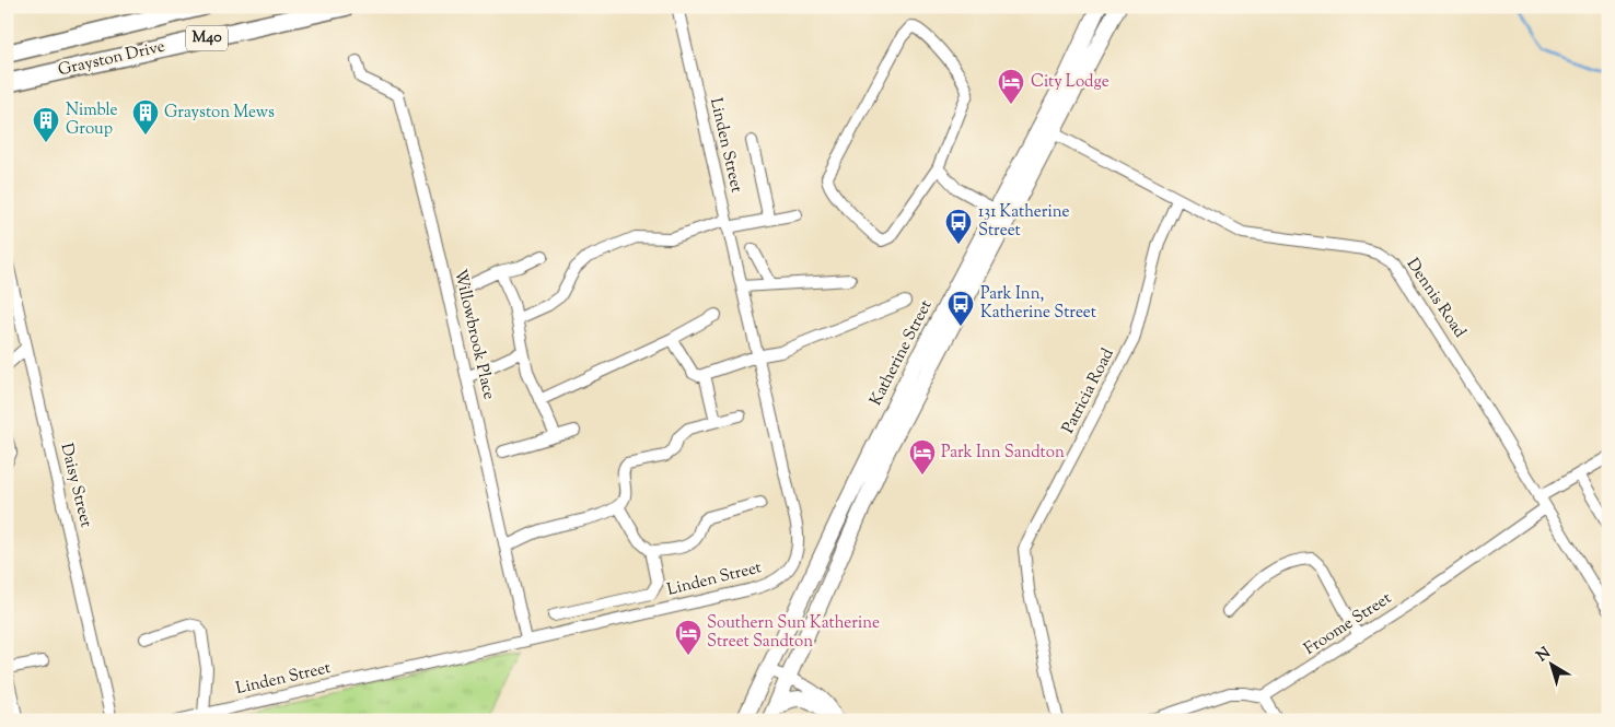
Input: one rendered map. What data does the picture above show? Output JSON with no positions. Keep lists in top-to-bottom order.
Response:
{
  "streets": {
    "main road": ["M40", "Grayston Drive", "Katherine Street"],
    "street": [
      "Linden Street",
      "Dennis Road",
      "Willowbrook Place",
      "Patricia Road",
      "Daisy Street",
      "Froome Street"
    ]
  },
  "crossings": [
    ["Linden Street", "Willowbrook Place"],
    ["Dennis Road", "Katherine Street"],
    ["Dennis Road", "Patricia Road"],
    ["Dennis Road", "Froome Street"]
  ],
  "places": {
    "hotel": ["City Lodge", "Park Inn Sandton", "Southern Sun Katherine Street Sandton"],
    "building": ["Grayston Mews", "Nimble Group"],
    "bus stop": ["131 Katherine Street", "Park Inn, Katherine Street"]
  },
  "north": "top left"
}
